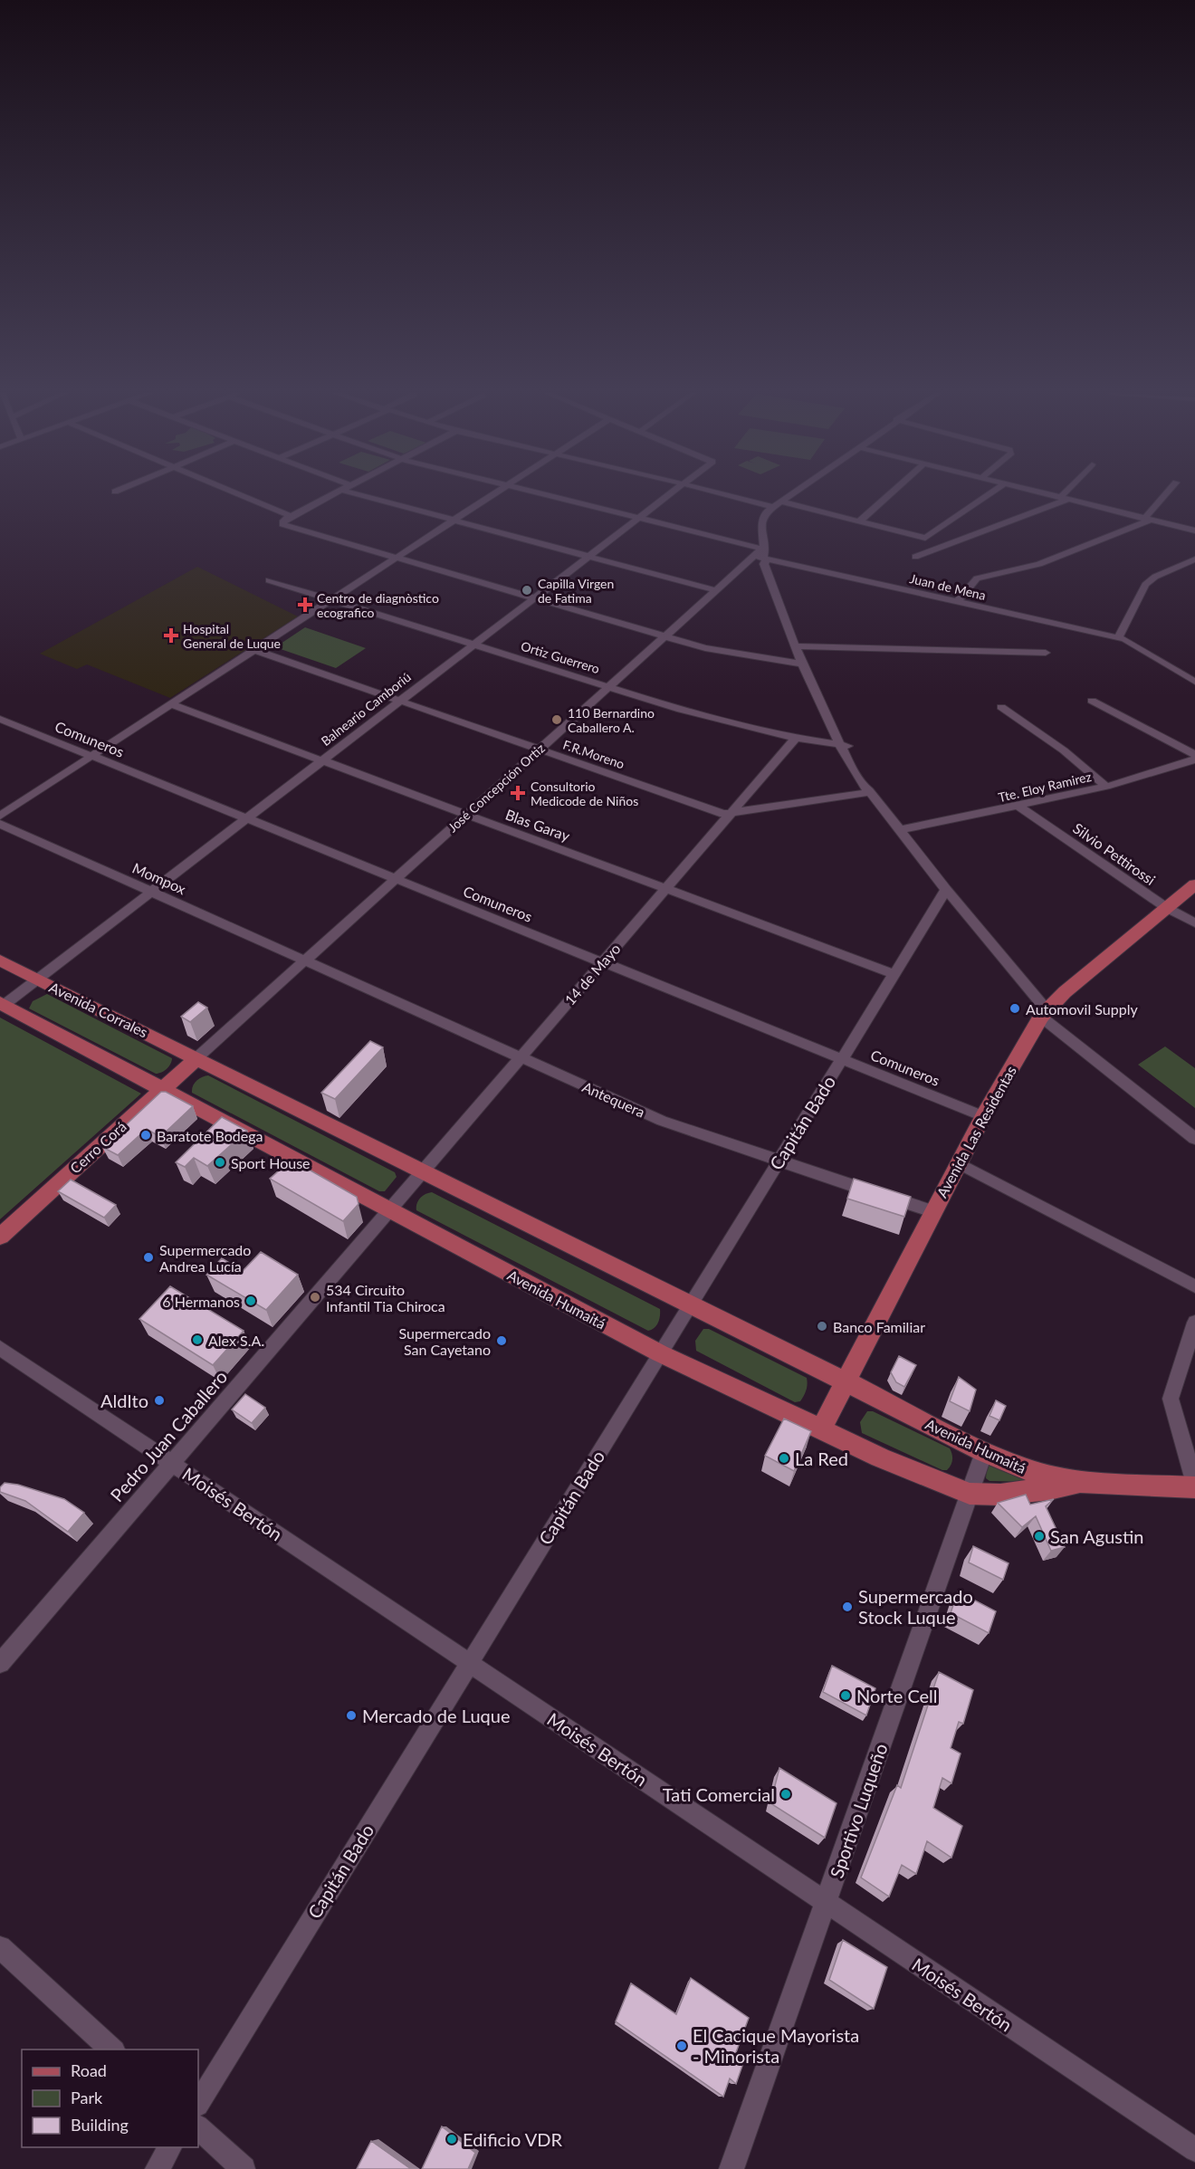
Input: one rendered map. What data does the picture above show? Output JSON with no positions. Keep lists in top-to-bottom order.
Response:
{
  "streets": {
    "main road": [
      "Avenida Corrales",
      "Avenida Las Residentas",
      "Cerro Corá",
      "Avenida Humaitá"
    ],
    "street": [
      "Juan de Mena",
      "Ortiz Guerrero",
      "Balneario Camboriú",
      "Comuneros",
      "F.R.Moreno",
      "Tte. Eloy Ramirez",
      "José Concepción Ortiz",
      "Blas Garay",
      "Silvio Pettirossi",
      "Mompox",
      "14 de Mayo",
      "Antequera",
      "Capitán Bado",
      "Pedro Juan Caballero",
      "Moisés Bertón",
      "Sportivo Luqueño"
    ]
  },
  "crossings": [
    ["Juan de Mena", "Balneario Camboriú"],
    ["Juan de Mena", "José Concepción Ortiz"],
    ["Ortiz Guerrero", "Balneario Camboriú"],
    ["Ortiz Guerrero", "José Concepción Ortiz"],
    ["Ortiz Guerrero", "14 de Mayo"],
    ["Balneario Camboriú", "Comuneros"],
    ["Balneario Camboriú", "F.R.Moreno"],
    ["Balneario Camboriú", "Blas Garay"],
    ["Balneario Camboriú", "Mompox"],
    ["Balneario Camboriú", "Avenida Corrales"],
    ["Comuneros", "José Concepción Ortiz"],
    ["Comuneros", "14 de Mayo"],
    ["Comuneros", "Capitán Bado"],
    ["Comuneros", "Avenida Las Residentas"],
    ["F.R.Moreno", "José Concepción Ortiz"],
    ["F.R.Moreno", "14 de Mayo"],
    ["Tte. Eloy Ramirez", "Silvio Pettirossi"],
    ["José Concepción Ortiz", "Blas Garay"],
    ["José Concepción Ortiz", "Mompox"],
    ["José Concepción Ortiz", "Avenida Corrales"],
    ["José Concepción Ortiz", "Antequera"],
    ["José Concepción Ortiz", "Cerro Corá"],
    ["José Concepción Ortiz", "Avenida Humaitá"],
    ["Blas Garay", "14 de Mayo"],
    ["Blas Garay", "Capitán Bado"],
    ["Silvio Pettirossi", "Avenida Las Residentas"],
    ["Mompox", "Antequera"],
    ["14 de Mayo", "Antequera"],
    ["14 de Mayo", "Avenida Humaitá"],
    ["14 de Mayo", "Pedro Juan Caballero"],
    ["Avenida Corrales", "Cerro Corá"],
    ["Avenida Corrales", "Avenida Humaitá"],
    ["Antequera", "Capitán Bado"],
    ["Antequera", "Avenida Las Residentas"],
    ["Capitán Bado", "Avenida Humaitá"],
    ["Capitán Bado", "Moisés Bertón"],
    ["Avenida Las Residentas", "Avenida Humaitá"],
    ["Cerro Corá", "Avenida Humaitá"],
    ["Avenida Humaitá", "Pedro Juan Caballero"],
    ["Avenida Humaitá", "Sportivo Luqueño"],
    ["Pedro Juan Caballero", "Moisés Bertón"],
    ["Moisés Bertón", "Sportivo Luqueño"]
  ],
  "places": {
    "other": [
      "Capilla Virgen de Fatima",
      "110 Bernardino Caballero A.",
      "Automovil Supply",
      "Baratote Bodega",
      "Sport House",
      "Supermercado Andrea Lucía",
      "534 Circuito Infantil Tia Chiroca",
      "6 Hermanos",
      "Banco Familiar",
      "Alex S.A.",
      "Supermercado San Cayetano",
      "AldIto",
      "La Red",
      "San Agustin",
      "Supermercado Stock Luque",
      "Norte Cell",
      "Mercado de Luque",
      "Tati Comercial",
      "El Cacique Mayorista - Minorista",
      "Edificio VDR"
    ],
    "health": ["Centro de diagnòstico ecografico", "Hospital General de Luque", "Consultorio Medicode de Niños"]
  },
  "legend": ["Road", "Park", "Building"]
}
